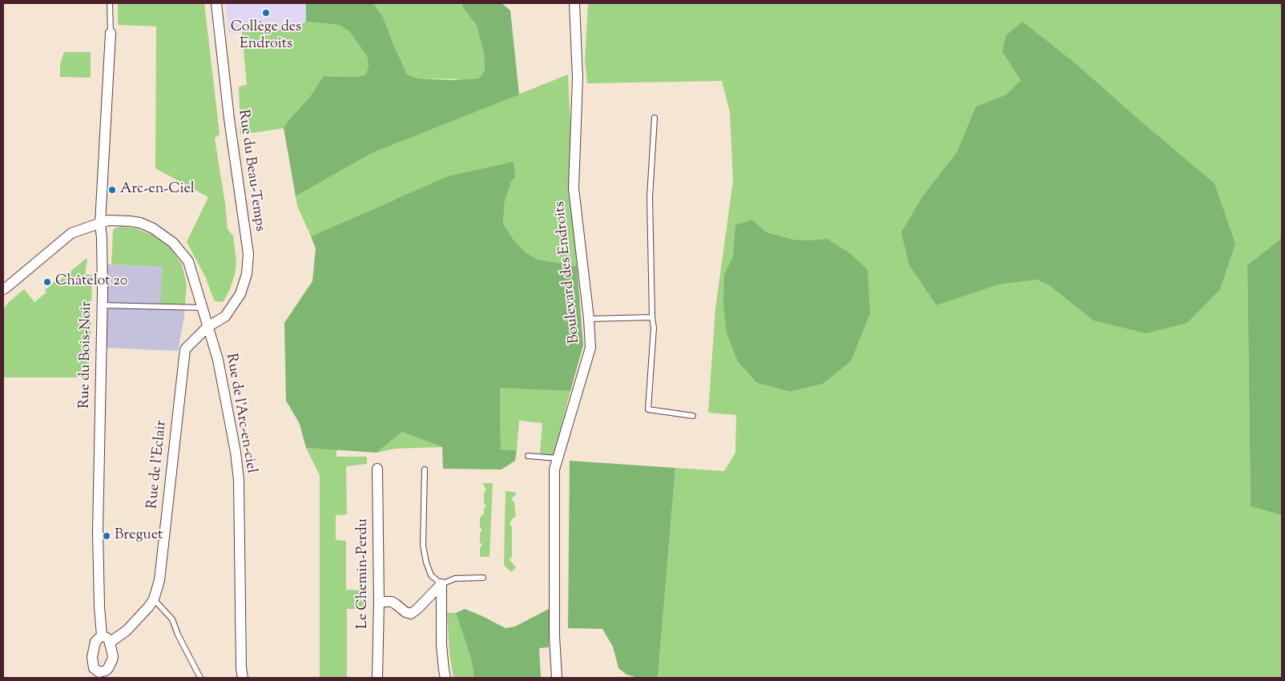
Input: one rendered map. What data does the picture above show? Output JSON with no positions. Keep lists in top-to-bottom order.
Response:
{
  "streets": {
    "street": [
      "Rue du Beau-Temps",
      "Boulevard des Endroits",
      "Rue du Bois-Noir",
      "Rue de l'Arc-en-ciel",
      "Rue de l'Eclair",
      "Le Chemin-Perdu"
    ]
  },
  "crossings": [
    ["Rue du Beau-Temps", "Rue de l'Arc-en-ciel"],
    ["Rue du Beau-Temps", "Rue de l'Eclair"],
    ["Rue du Bois-Noir", "Rue de l'Arc-en-ciel"],
    ["Rue de l'Arc-en-ciel", "Rue de l'Eclair"]
  ],
  "places": [
    "Collège des Endroits",
    "Arc-en-Ciel",
    "Châtelot 20",
    "Breguet"
  ]
}
